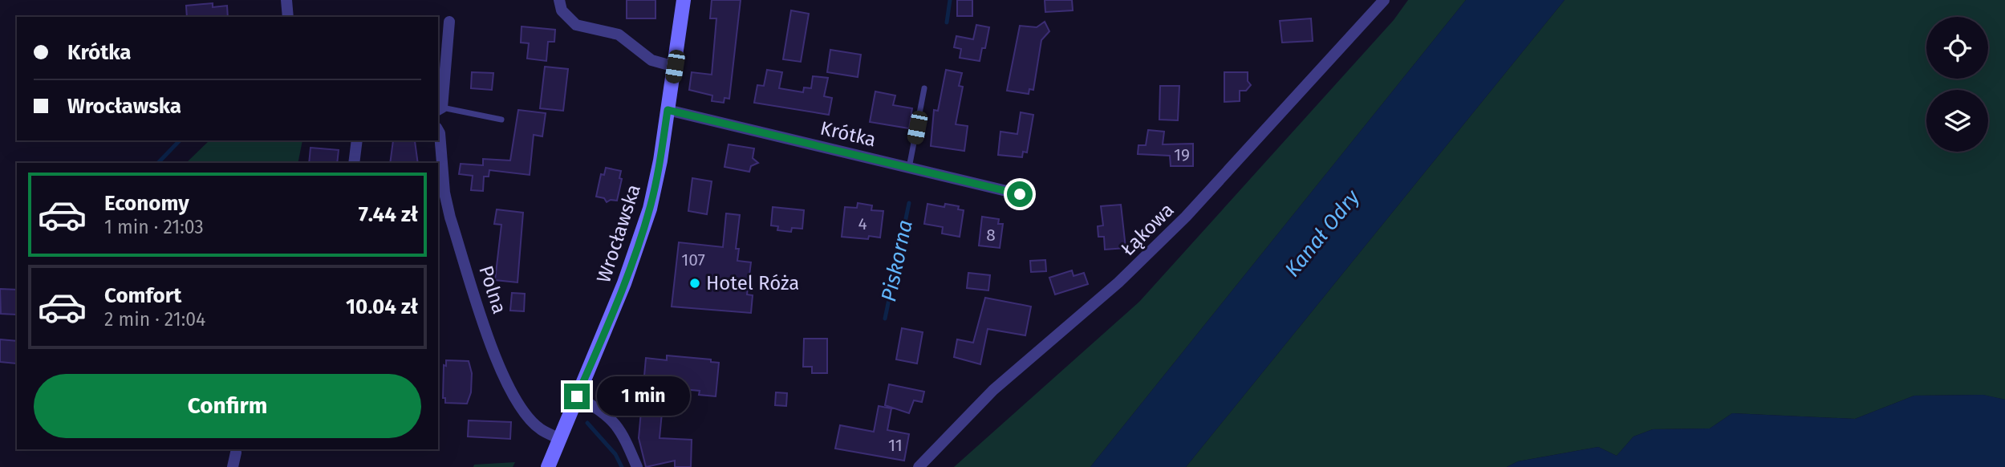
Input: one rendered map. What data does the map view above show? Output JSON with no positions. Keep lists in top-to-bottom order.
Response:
{
  "streets": {
    "main road": ["Wrocławska"],
    "street": ["Krótka", "Łąkowa", "Polna"]
  },
  "crossings": [
    ["Krótka", "Wrocławska"],
    ["Wrocławska", "Polna"]
  ],
  "water": ["Kanał Odry", "Piskorna"],
  "places": ["Hotel Róża"],
  "house_numbers": [
    "19",
    "4",
    "8",
    "107",
    "11"
  ],
  "page": {
    "banner": ["Krótka", "Wrocławska"],
    "list": [
      {
        "name": "Economy",
        "note": "1 min · 21:03",
        "value": "7.44 zł"
      },
      {
        "name": "Comfort",
        "note": "2 min · 21:04",
        "value": "10.04 zł"
      }
    ],
    "buttons": "Confirm",
    "bubble": "1 min"
  }
}
